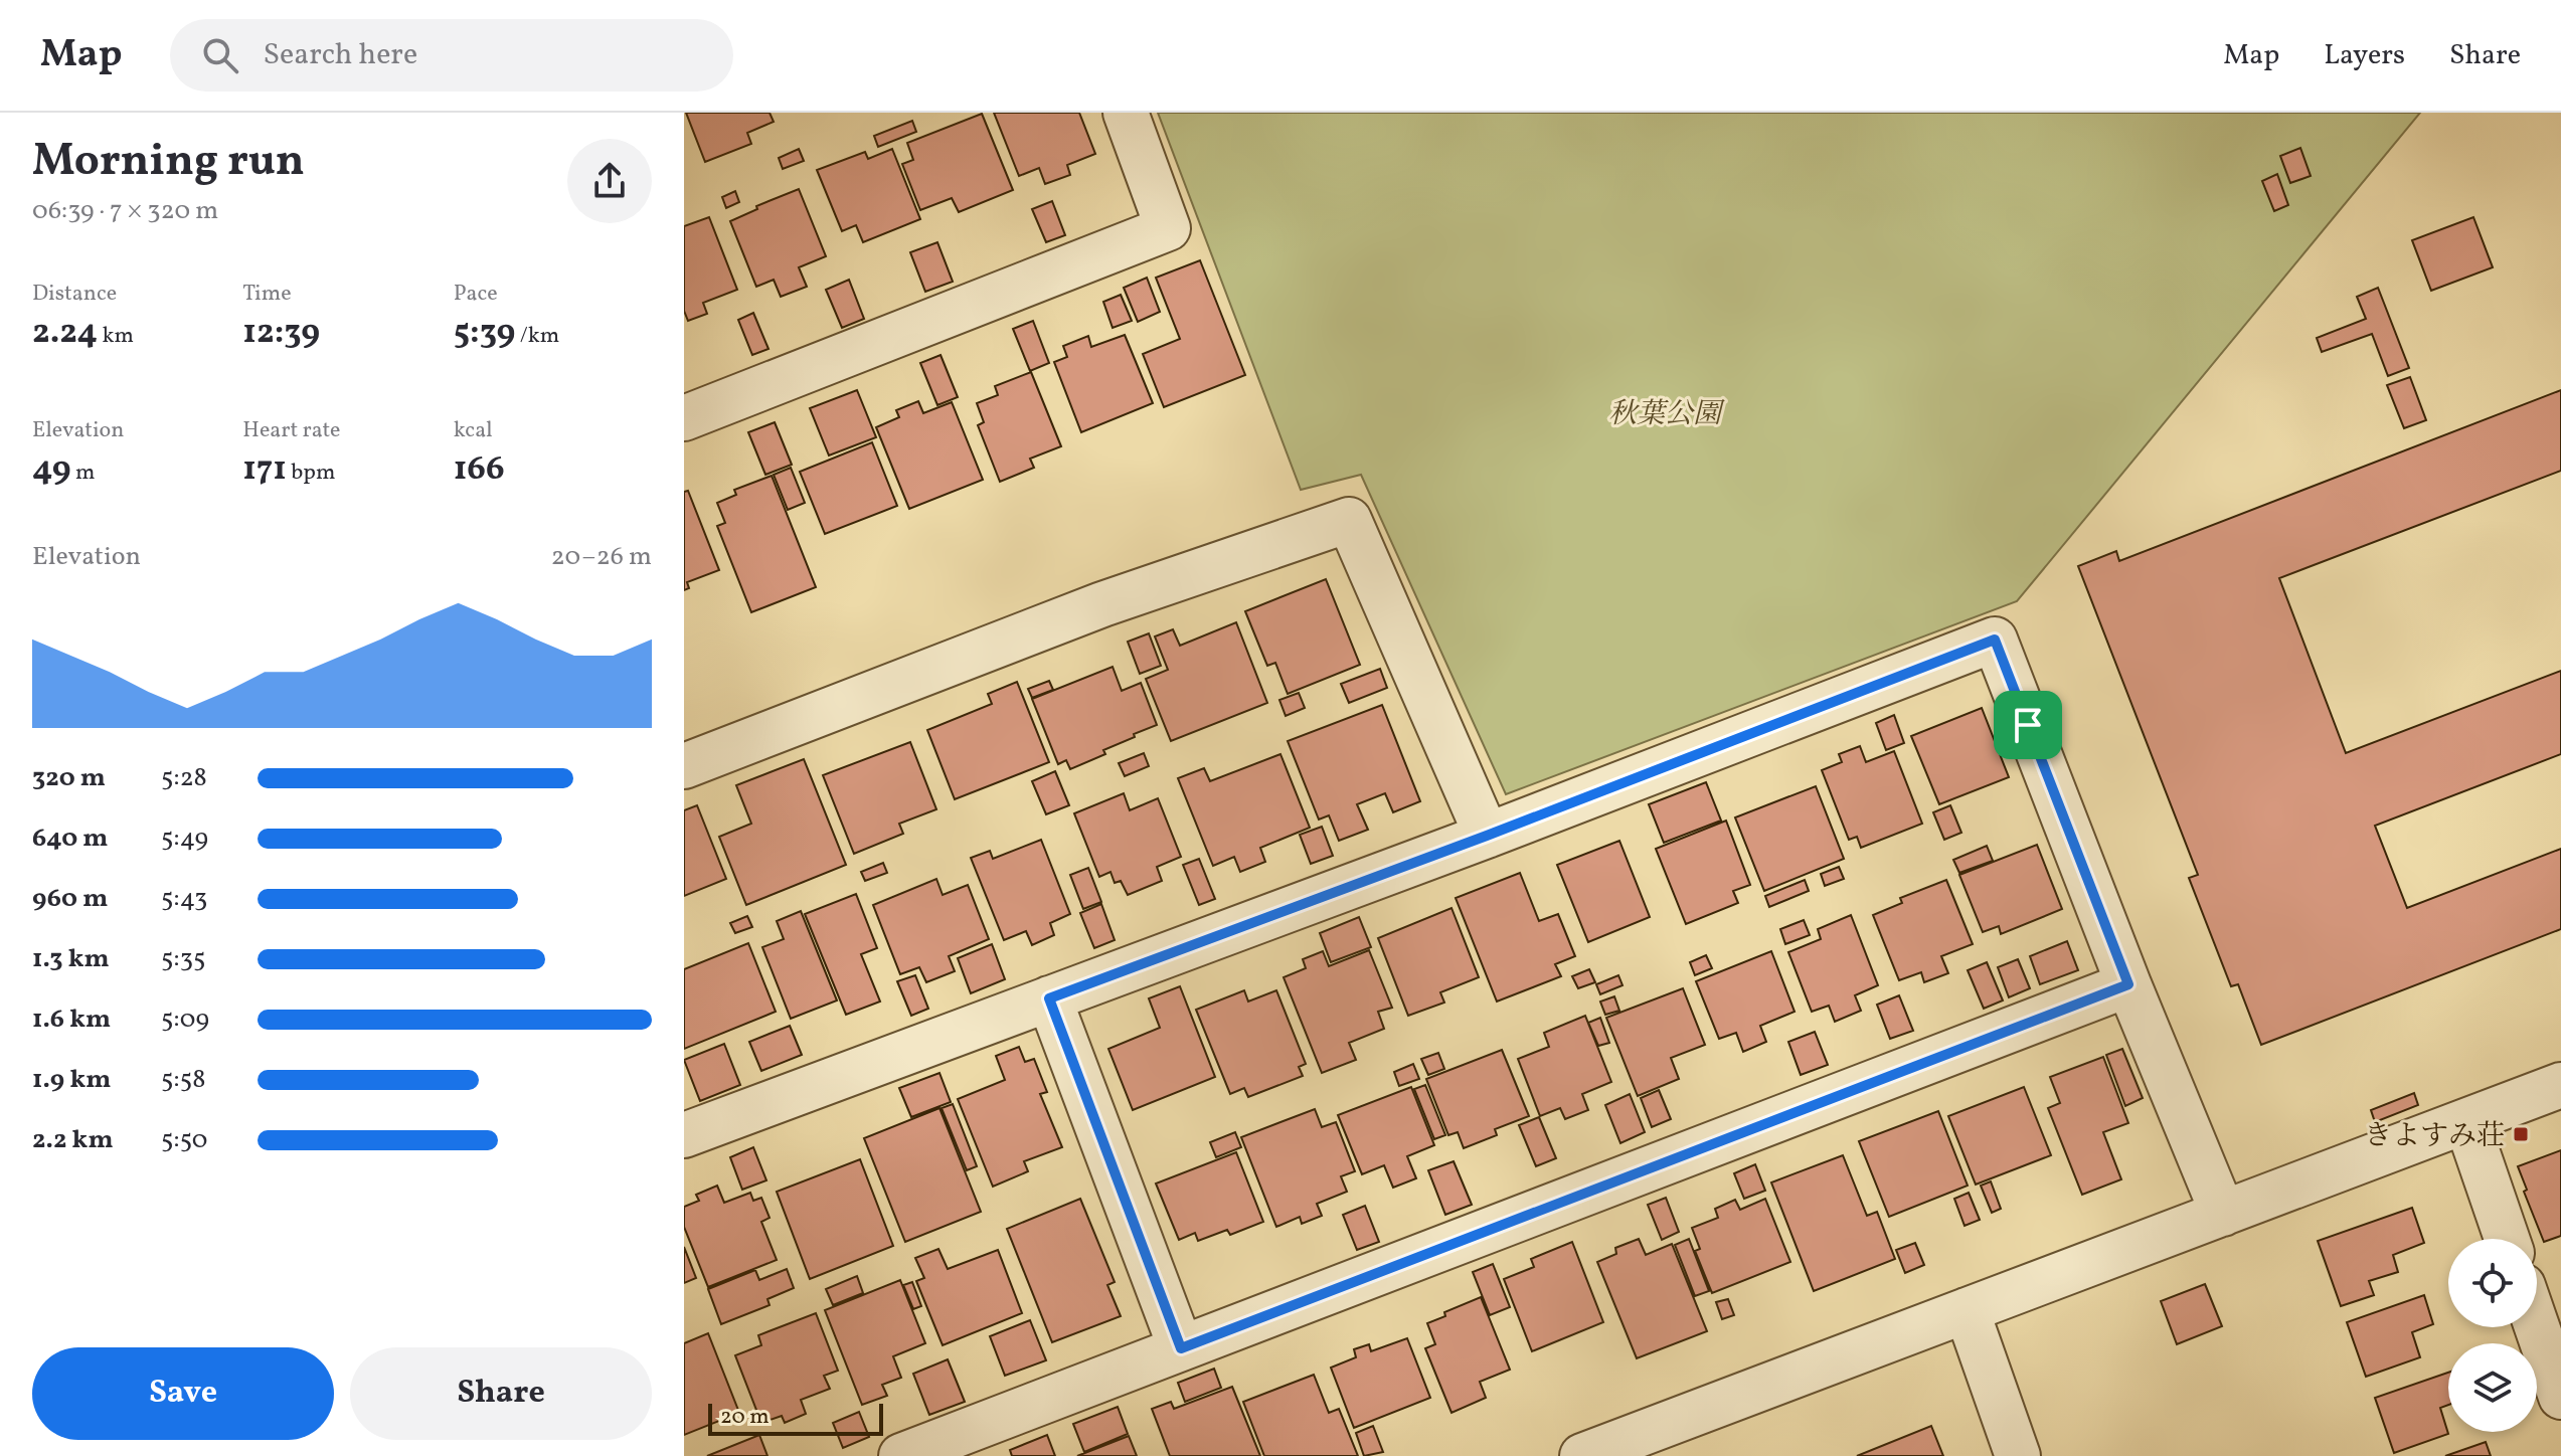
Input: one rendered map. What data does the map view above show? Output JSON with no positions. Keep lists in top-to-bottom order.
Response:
{
  "parks": ["秋葉公園"],
  "places": {
    "transit": ["きよすみ荘"]
  },
  "scale_bar": "20 m",
  "page": {
    "header": "Map",
    "search": "Search here",
    "nav": ["Map", "Layers", "Share"],
    "heading": ["Morning run", "06:39 · 7 × 320 m"],
    "stats": [
      ["Distance", "2.24 km"],
      ["Time", "12:39"],
      ["Pace", "5:39 /km"],
      ["Elevation", "49 m"],
      ["Heart rate", "171 bpm"],
      ["kcal", "166"]
    ],
    "chart": ["Elevation", "20–26 m"],
    "list": [
      {
        "name": "320 m",
        "note": "5:28"
      },
      {
        "name": "640 m",
        "note": "5:49"
      },
      {
        "name": "960 m",
        "note": "5:43"
      },
      {
        "name": "1.3 km",
        "note": "5:35"
      },
      {
        "name": "1.6 km",
        "note": "5:09"
      },
      {
        "name": "1.9 km",
        "note": "5:58"
      },
      {
        "name": "2.2 km",
        "note": "5:50"
      }
    ],
    "buttons": ["Save", "Share"],
    "scale": "20 m"
  }
}
